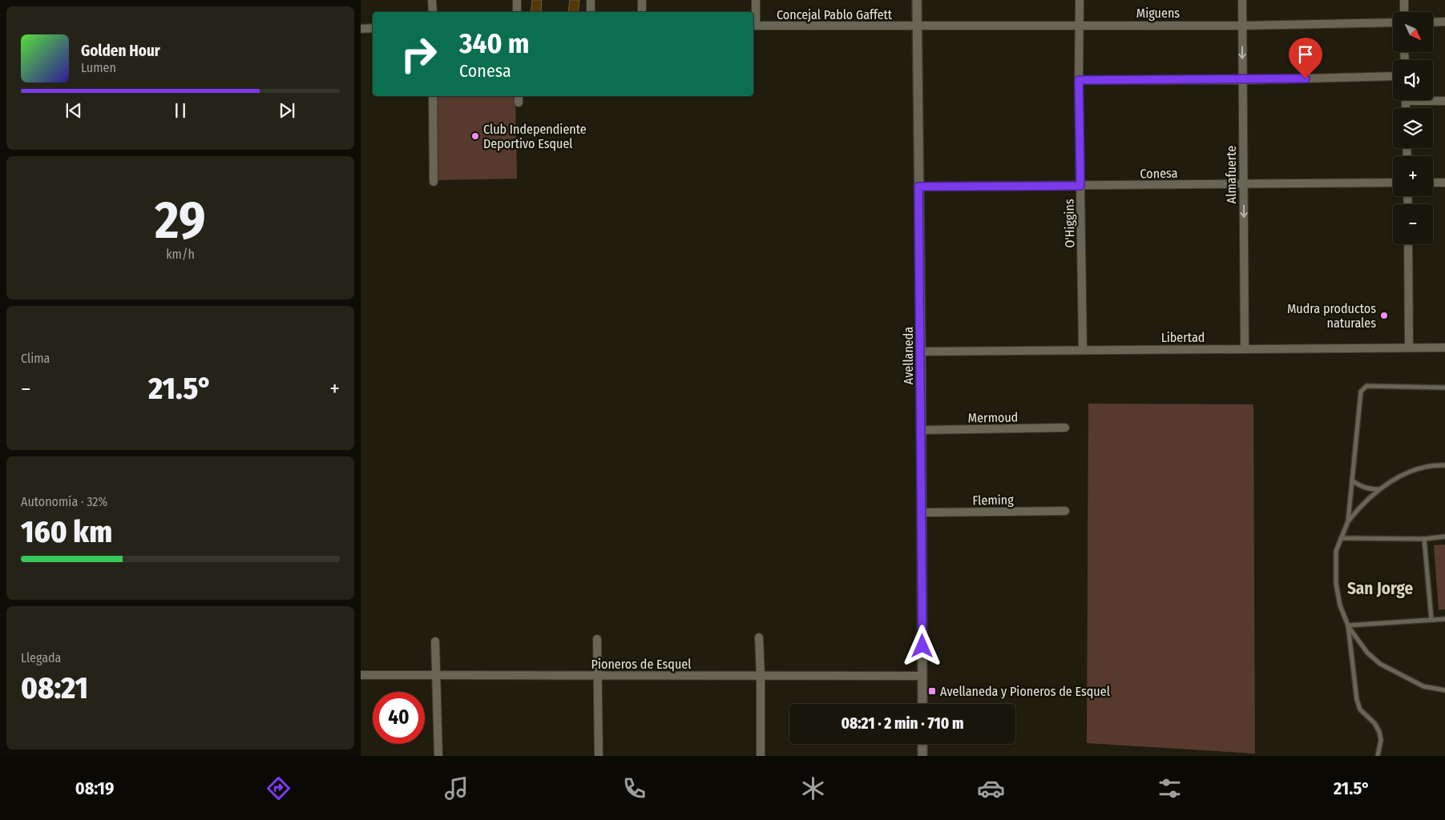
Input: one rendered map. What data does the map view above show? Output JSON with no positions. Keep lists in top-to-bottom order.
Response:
{
  "streets": {
    "street": [
      "Miguens",
      "Concejal Pablo Gaffett",
      "Conesa",
      "Almafuerte",
      "O'Higgins",
      "Libertad",
      "Avellaneda",
      "Mermoud",
      "Fleming",
      "Pioneros de Esquel"
    ]
  },
  "crossings": [
    ["Miguens", "Concejal Pablo Gaffett"],
    ["Miguens", "Almafuerte"],
    ["Miguens", "O'Higgins"],
    ["Miguens", "Avellaneda"],
    ["Concejal Pablo Gaffett", "Avellaneda"],
    ["Conesa", "Almafuerte"],
    ["Conesa", "O'Higgins"],
    ["Conesa", "Avellaneda"],
    ["Almafuerte", "Libertad"],
    ["O'Higgins", "Libertad"],
    ["Libertad", "Avellaneda"],
    ["Avellaneda", "Mermoud"],
    ["Avellaneda", "Fleming"],
    ["Avellaneda", "Pioneros de Esquel"]
  ],
  "one_way": ["Almafuerte"],
  "districts": ["San Jorge"],
  "places": {
    "other": ["Club Independiente Deportivo Esquel", "Mudra productos naturales"],
    "transit": ["Avellaneda y Pioneros de Esquel"]
  },
  "north": "bottom right",
  "page": {
    "map_buttons": ["+", "−"],
    "turn": ["340 m", "Conesa"],
    "song": ["Golden Hour", "Lumen"],
    "tile": [
      ["29", "km/h"],
      "Clima",
      ["Autonomía · 32%", "160 km"],
      ["Llegada", "08:21"]
    ],
    "heat": ["−", "21.5°", "+"],
    "limit": "40",
    "trip": "08:21 · 2 min · 710 m",
    "tabs": ["08:19", "21.5°"]
  }
}
